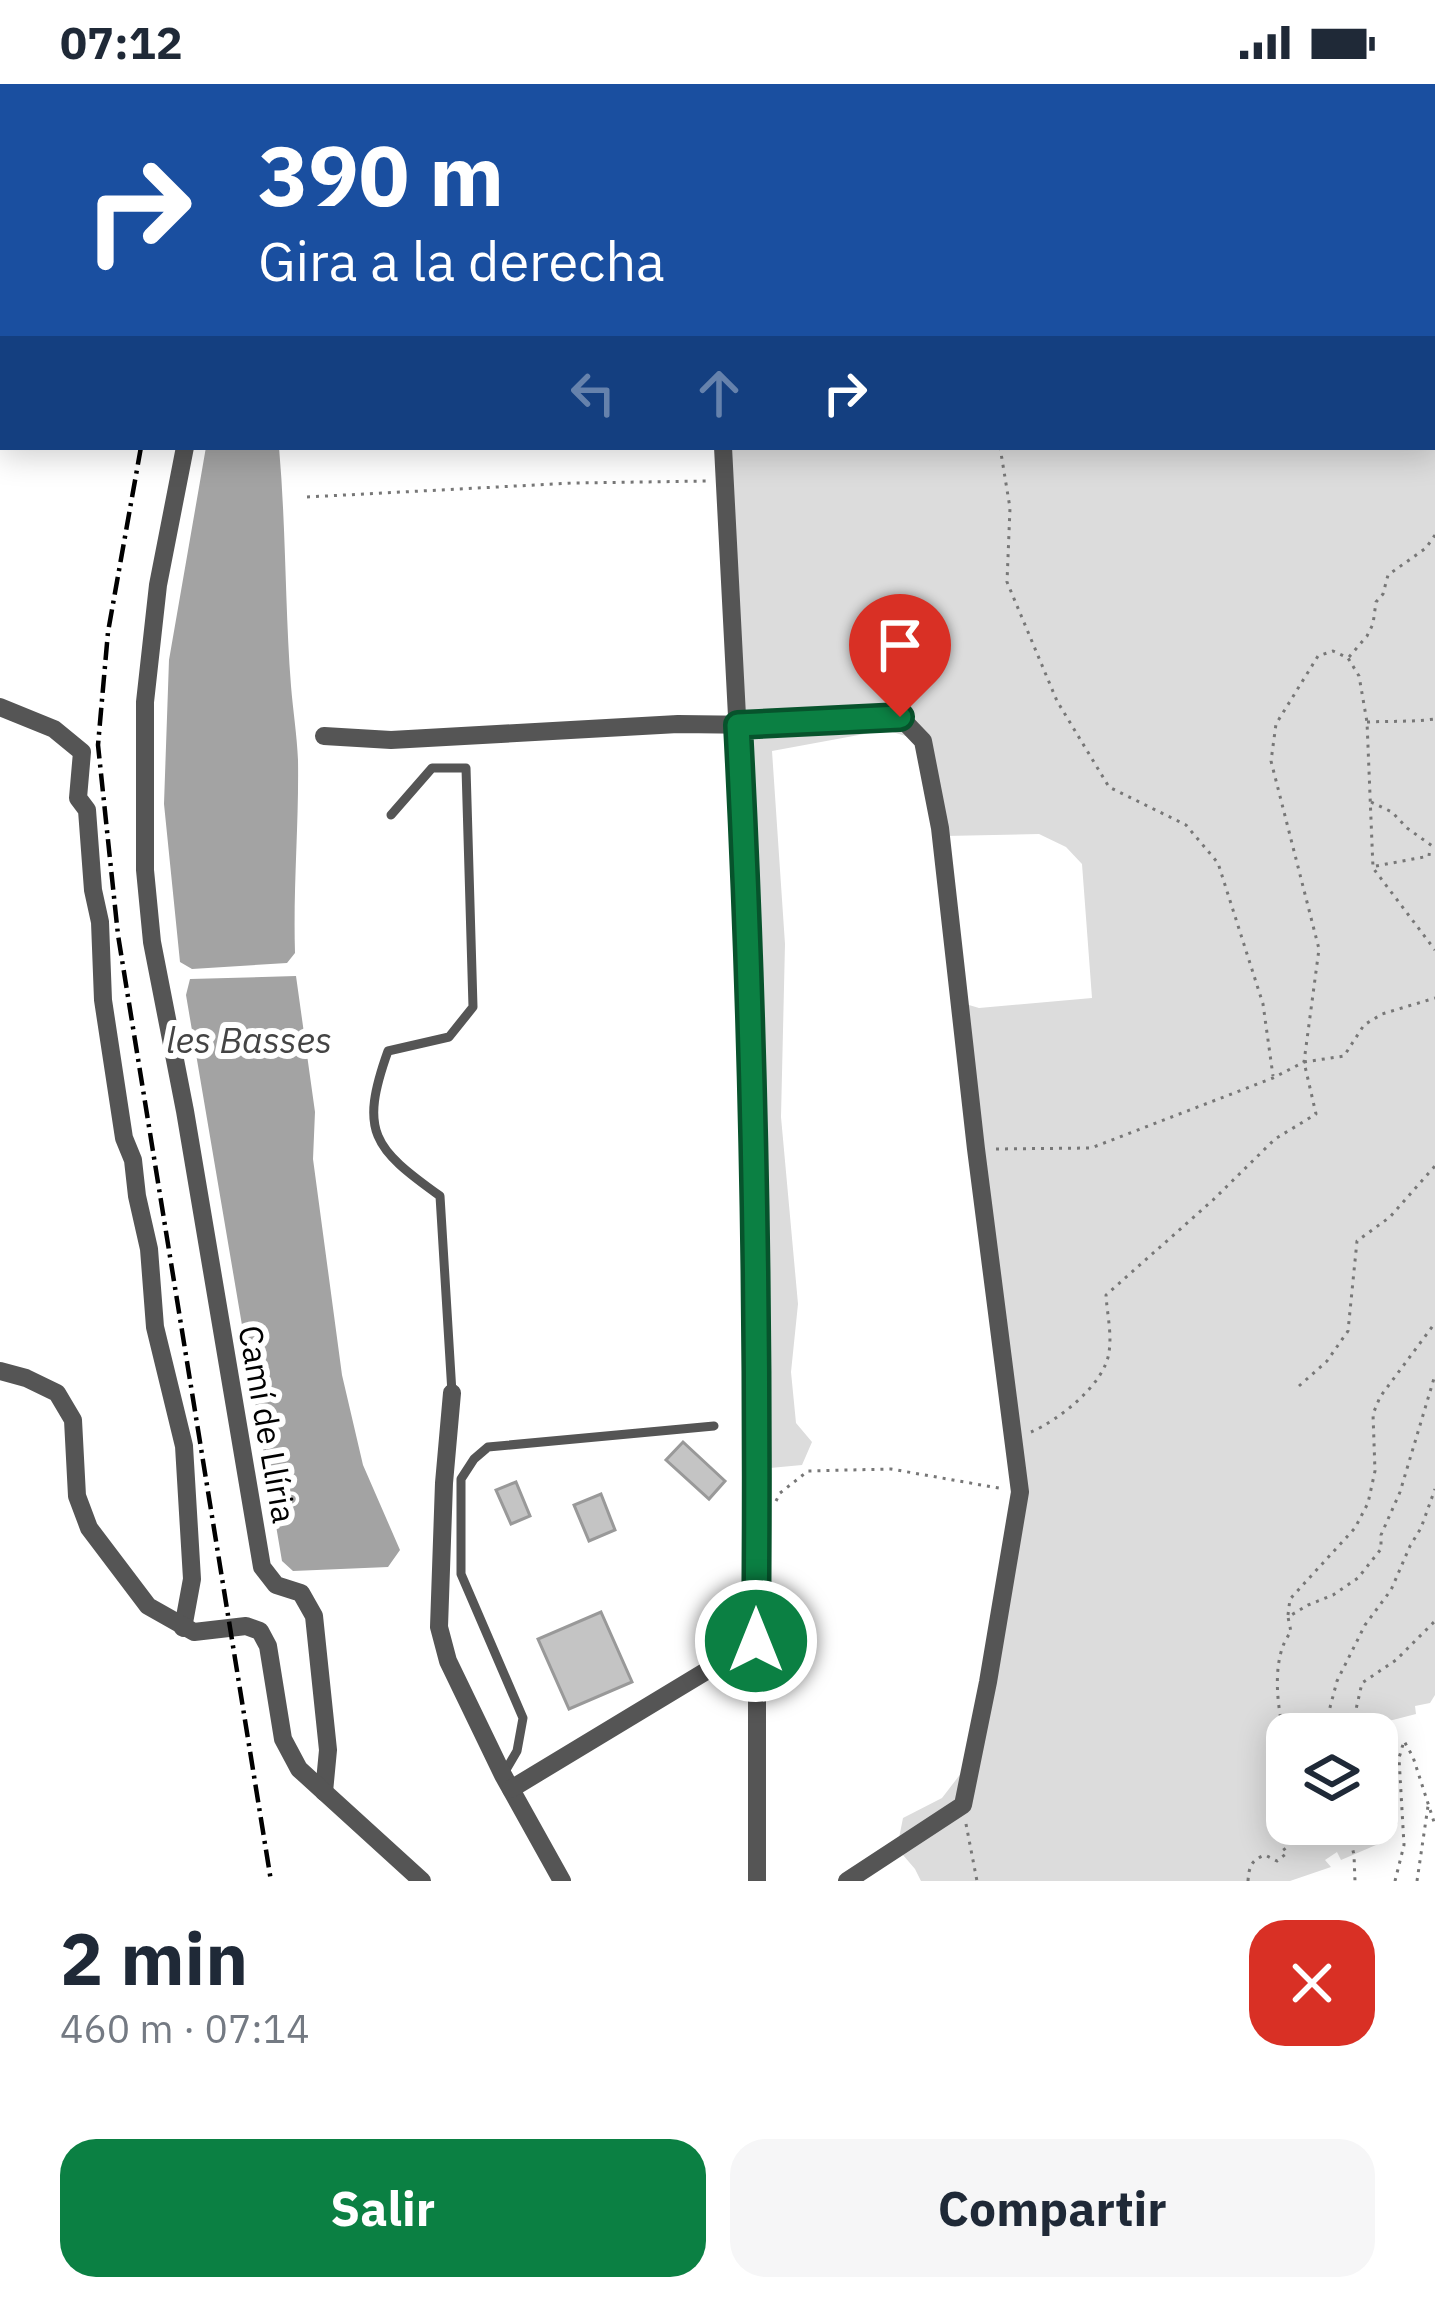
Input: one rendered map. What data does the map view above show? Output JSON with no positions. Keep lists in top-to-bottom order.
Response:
{
  "streets": {
    "street": ["Camí de Llíria"]
  },
  "water": ["les Basses"],
  "page": {
    "status": "07:12",
    "turn": ["390 m", "Gira a la derecha"],
    "heading": ["2 min", "460 m · 07:14"],
    "buttons": ["Salir", "Compartir"]
  }
}
